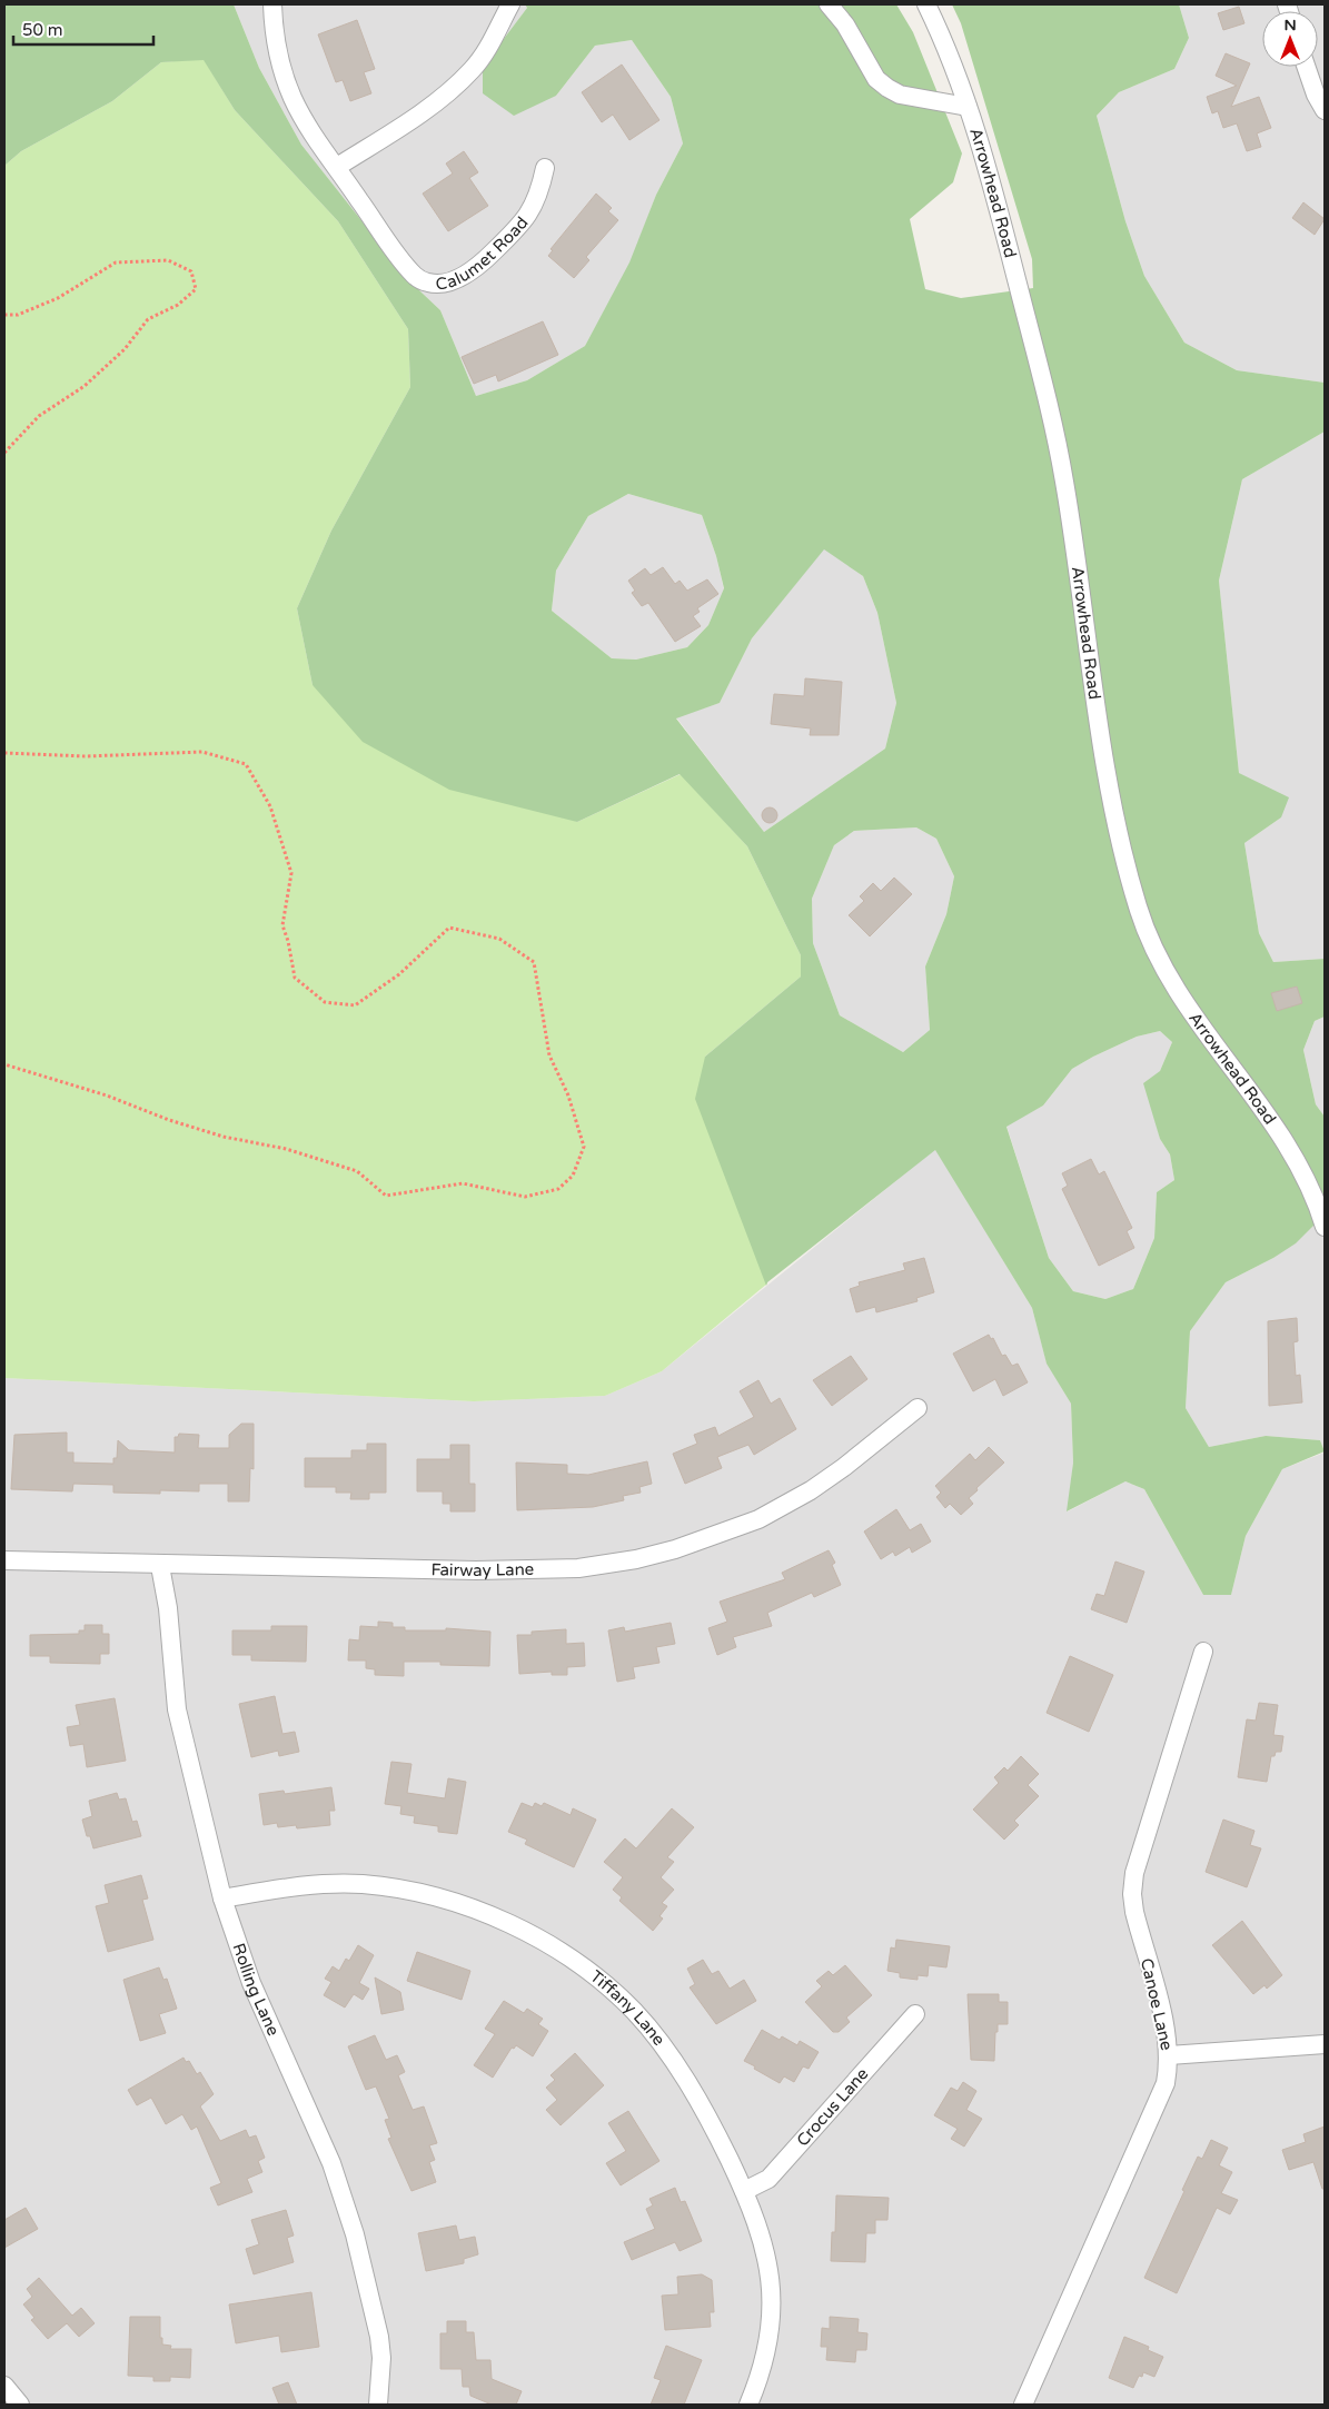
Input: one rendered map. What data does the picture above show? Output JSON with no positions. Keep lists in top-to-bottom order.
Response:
{
  "streets": {
    "street": [
      "Arrowhead Road",
      "Calumet Road",
      "Fairway Lane",
      "Rolling Lane",
      "Canoe Lane",
      "Tiffany Lane",
      "Crocus Lane"
    ]
  },
  "crossings": [
    ["Fairway Lane", "Rolling Lane"],
    ["Rolling Lane", "Tiffany Lane"],
    ["Tiffany Lane", "Crocus Lane"]
  ],
  "scale_bar": "50 m",
  "north": "top"
}
